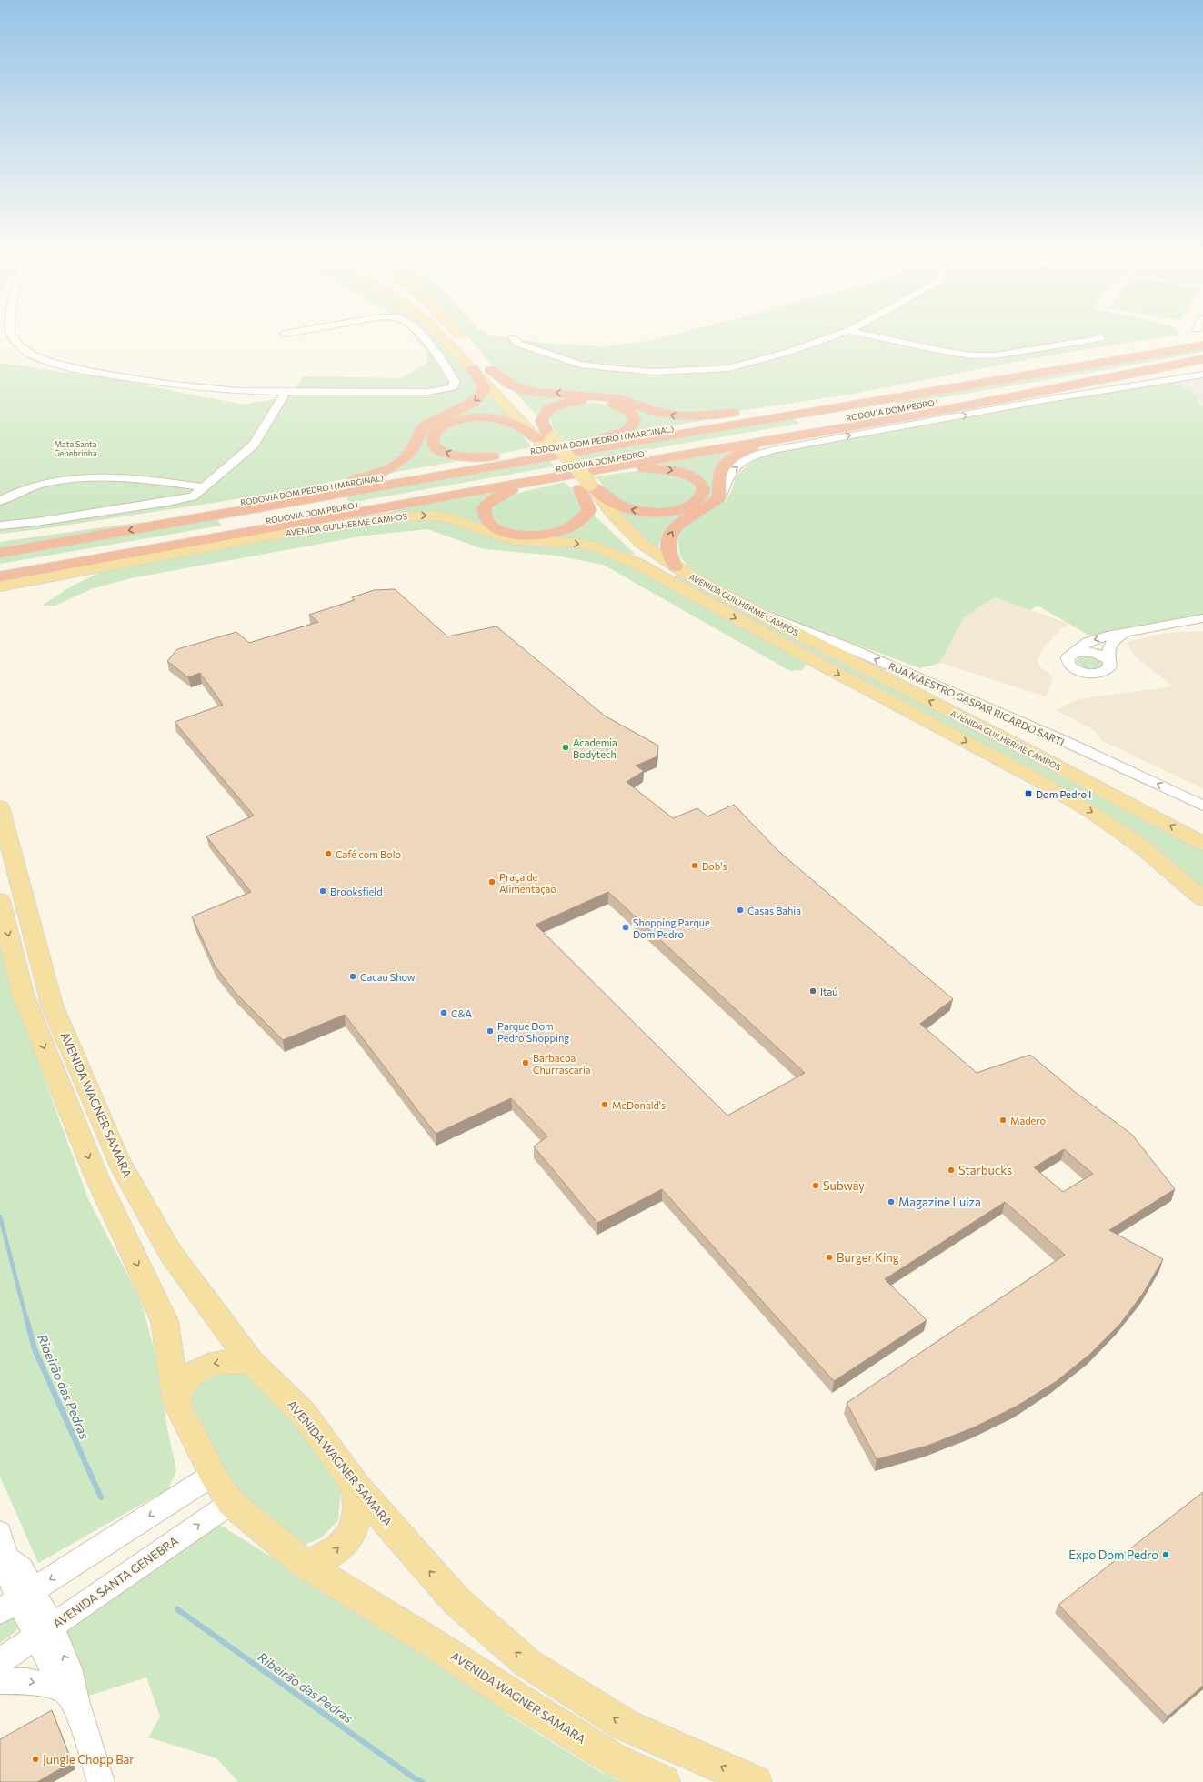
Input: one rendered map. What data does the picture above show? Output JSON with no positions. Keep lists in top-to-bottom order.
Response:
{
  "streets": {
    "highway": ["RODOVIA DOM PEDRO I", "RODOVIA DOM PEDRO I (MARGINAL)"],
    "main road": ["AVENIDA GUILHERME CAMPOS", "AVENIDA WAGNER SAMARA"],
    "street": ["RUA MAESTRO GASPAR RICARDO SARTI", "AVENIDA SANTA GENEBRA"]
  },
  "crossings": [
    ["AVENIDA GUILHERME CAMPOS", "RUA MAESTRO GASPAR RICARDO SARTI"],
    ["AVENIDA WAGNER SAMARA", "AVENIDA SANTA GENEBRA"]
  ],
  "one_way": ["RUA MAESTRO GASPAR RICARDO SARTI"],
  "water": ["Ribeirão das Pedras"],
  "parks": ["Mata Santa Genebrinha"],
  "places": {
    "other": [
      "Academia Bodytech",
      "Café com Bolo",
      "Bob's",
      "Praça de Alimentação",
      "Brooksfield",
      "Casas Bahia",
      "Shopping Parque Dom Pedro",
      "Cacau Show",
      "Itaú",
      "C&A",
      "Parque Dom Pedro Shopping",
      "Barbacoa Churrascaria",
      "McDonald's",
      "Madero",
      "Starbucks",
      "Subway",
      "Magazine Luiza",
      "Burger King",
      "Expo Dom Pedro",
      "Jungle Chopp Bar"
    ],
    "transit": ["Dom Pedro I"]
  }
}
